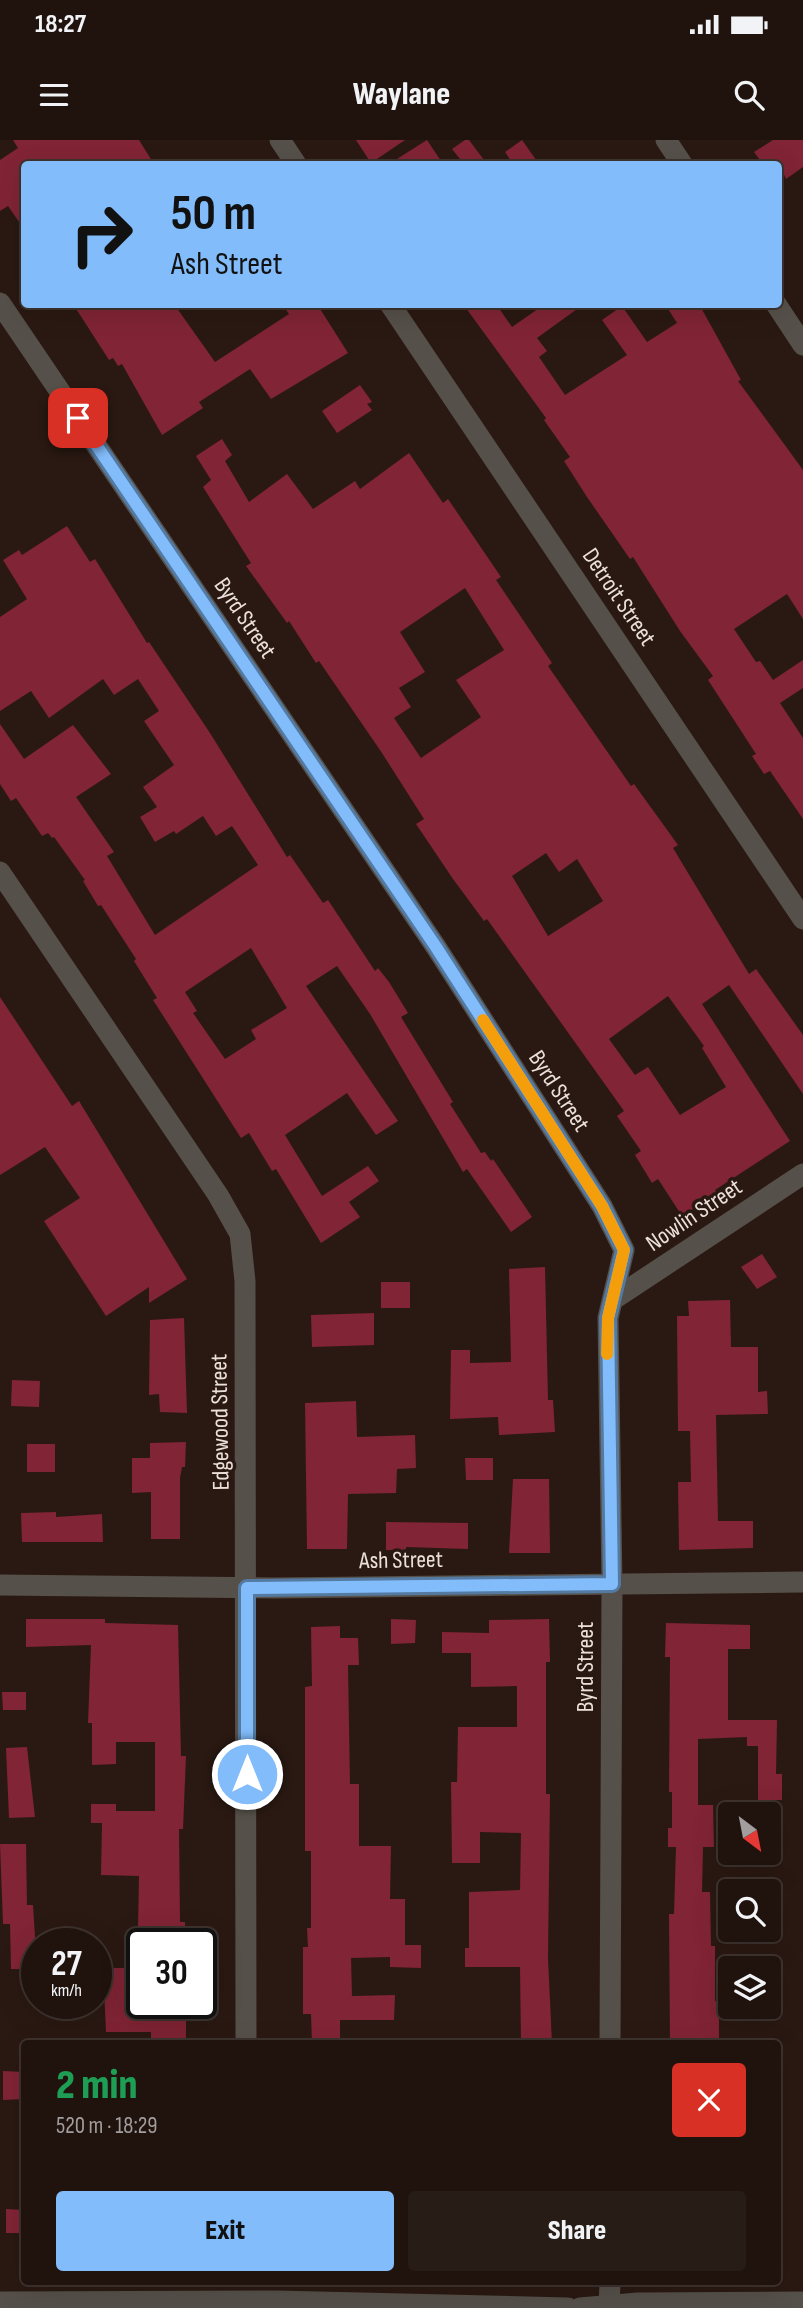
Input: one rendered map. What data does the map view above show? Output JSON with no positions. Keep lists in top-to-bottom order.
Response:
{
  "streets": {
    "street": [
      "Detroit Street",
      "Byrd Street",
      "Nowlin Street",
      "Edgewood Street",
      "Ash Street"
    ]
  },
  "crossings": [
    ["Byrd Street", "Nowlin Street"],
    ["Byrd Street", "Ash Street"],
    ["Edgewood Street", "Ash Street"]
  ],
  "north": "bottom right",
  "page": {
    "status": "18:27",
    "header": "Waylane",
    "turn": ["50 m", "Ash Street"],
    "speed": "27 km/h",
    "limit": "30",
    "heading": ["2 min", "520 m · 18:29"],
    "buttons": ["Exit", "Share"]
  }
}
